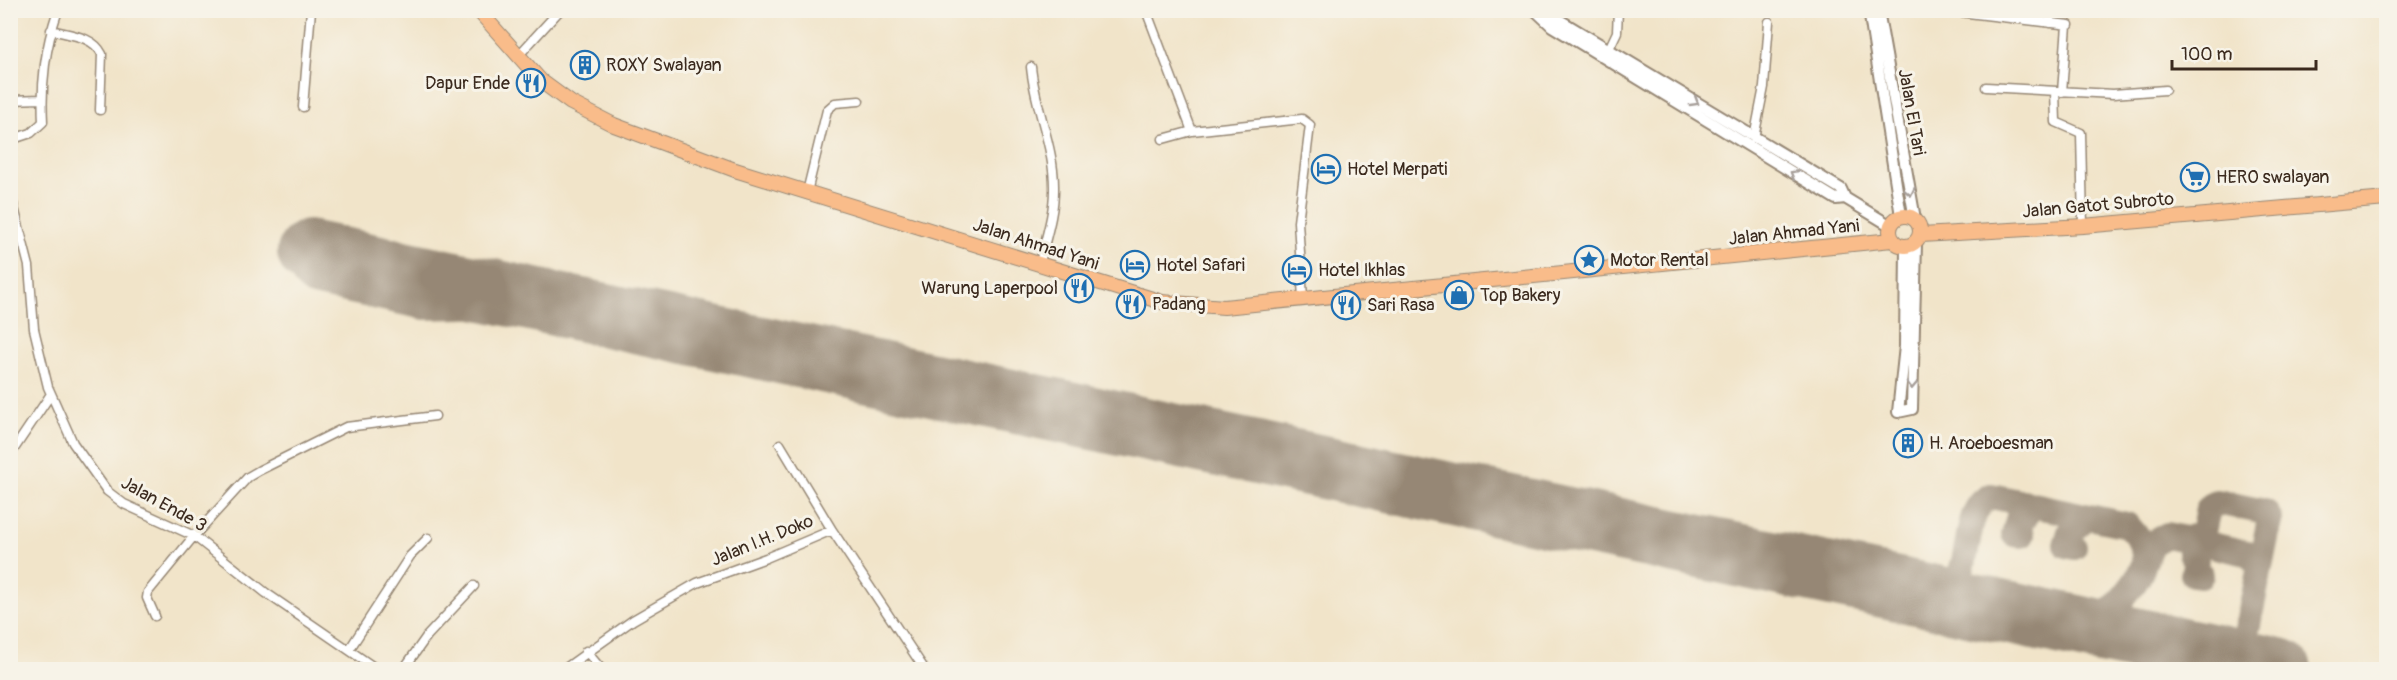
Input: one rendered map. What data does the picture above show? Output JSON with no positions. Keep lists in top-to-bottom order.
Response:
{
  "streets": {
    "highway": ["Jalan Gatot Subroto", "Jalan Ahmad Yani"],
    "street": ["Jalan El Tari", "Jalan Ende 3", "Jalan I.H. Doko"]
  },
  "crossings": [
    ["Jalan El Tari", "Jalan Ahmad Yani"]
  ],
  "places": {
    "building": ["ROXY Swalayan", "H. Aroeboesman"],
    "restaurant": [
      "Dapur Ende",
      "Warung Laperpool",
      "Padang",
      "Sari Rasa"
    ],
    "hotel": ["Hotel Merpati", "Hotel Safari", "Hotel Ikhlas"],
    "supermarket": ["HERO swalayan"],
    "place": ["Motor Rental"],
    "shop": ["Top Bakery"]
  },
  "scale_bar": "100 m"
}
